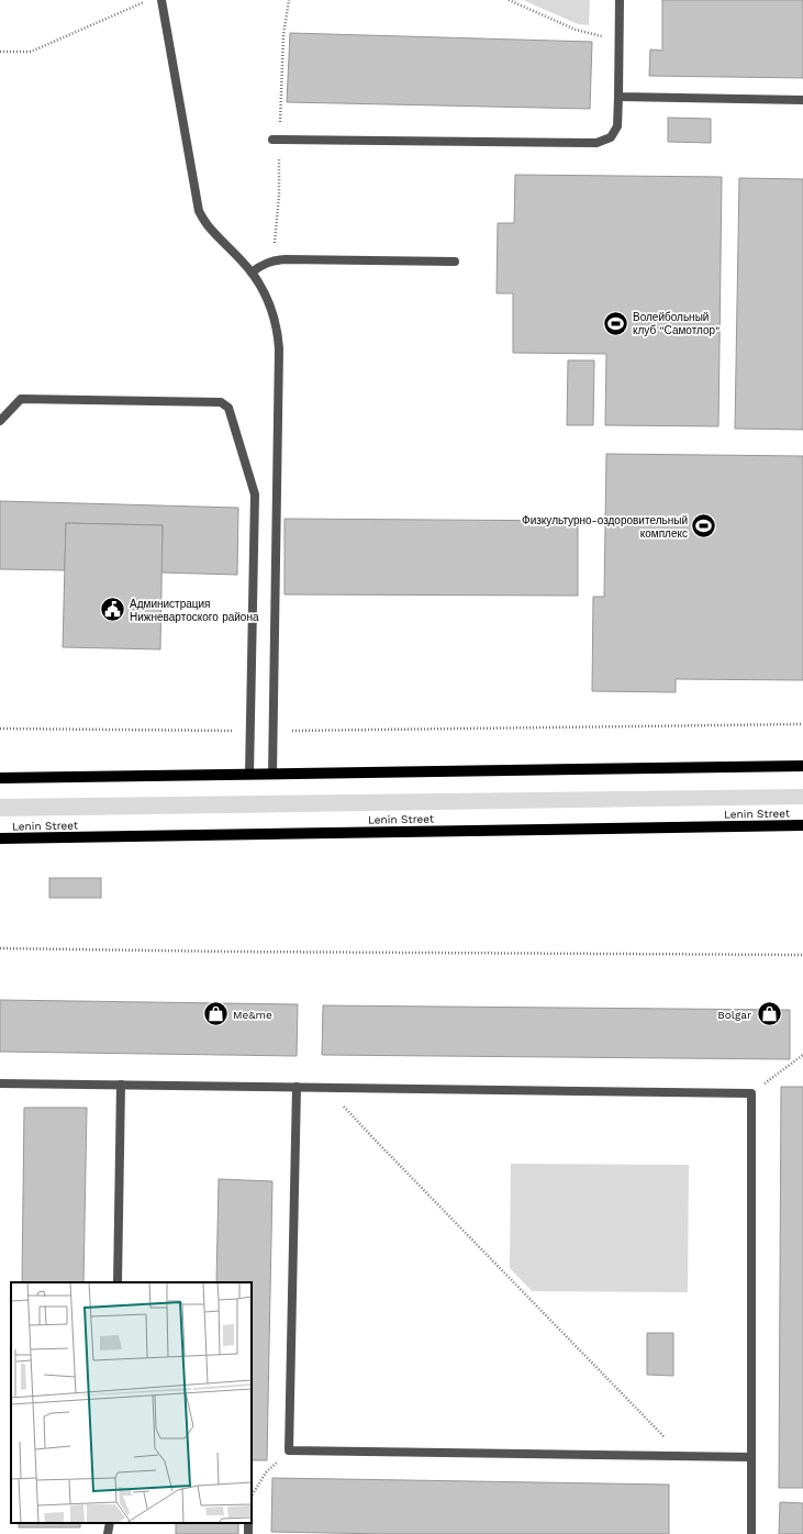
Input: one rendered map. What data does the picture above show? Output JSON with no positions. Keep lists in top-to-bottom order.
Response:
{
  "streets": {
    "main road": ["Lenin Street"]
  },
  "places": {
    "sports": ["Волейбольный клуб \"Самотлор\"", "Физкультурно-оздоровительный комплекс"],
    "public building": ["Администрация Нижневартоского района"],
    "shop": ["Me&me", "Bolgar"]
  }
}
